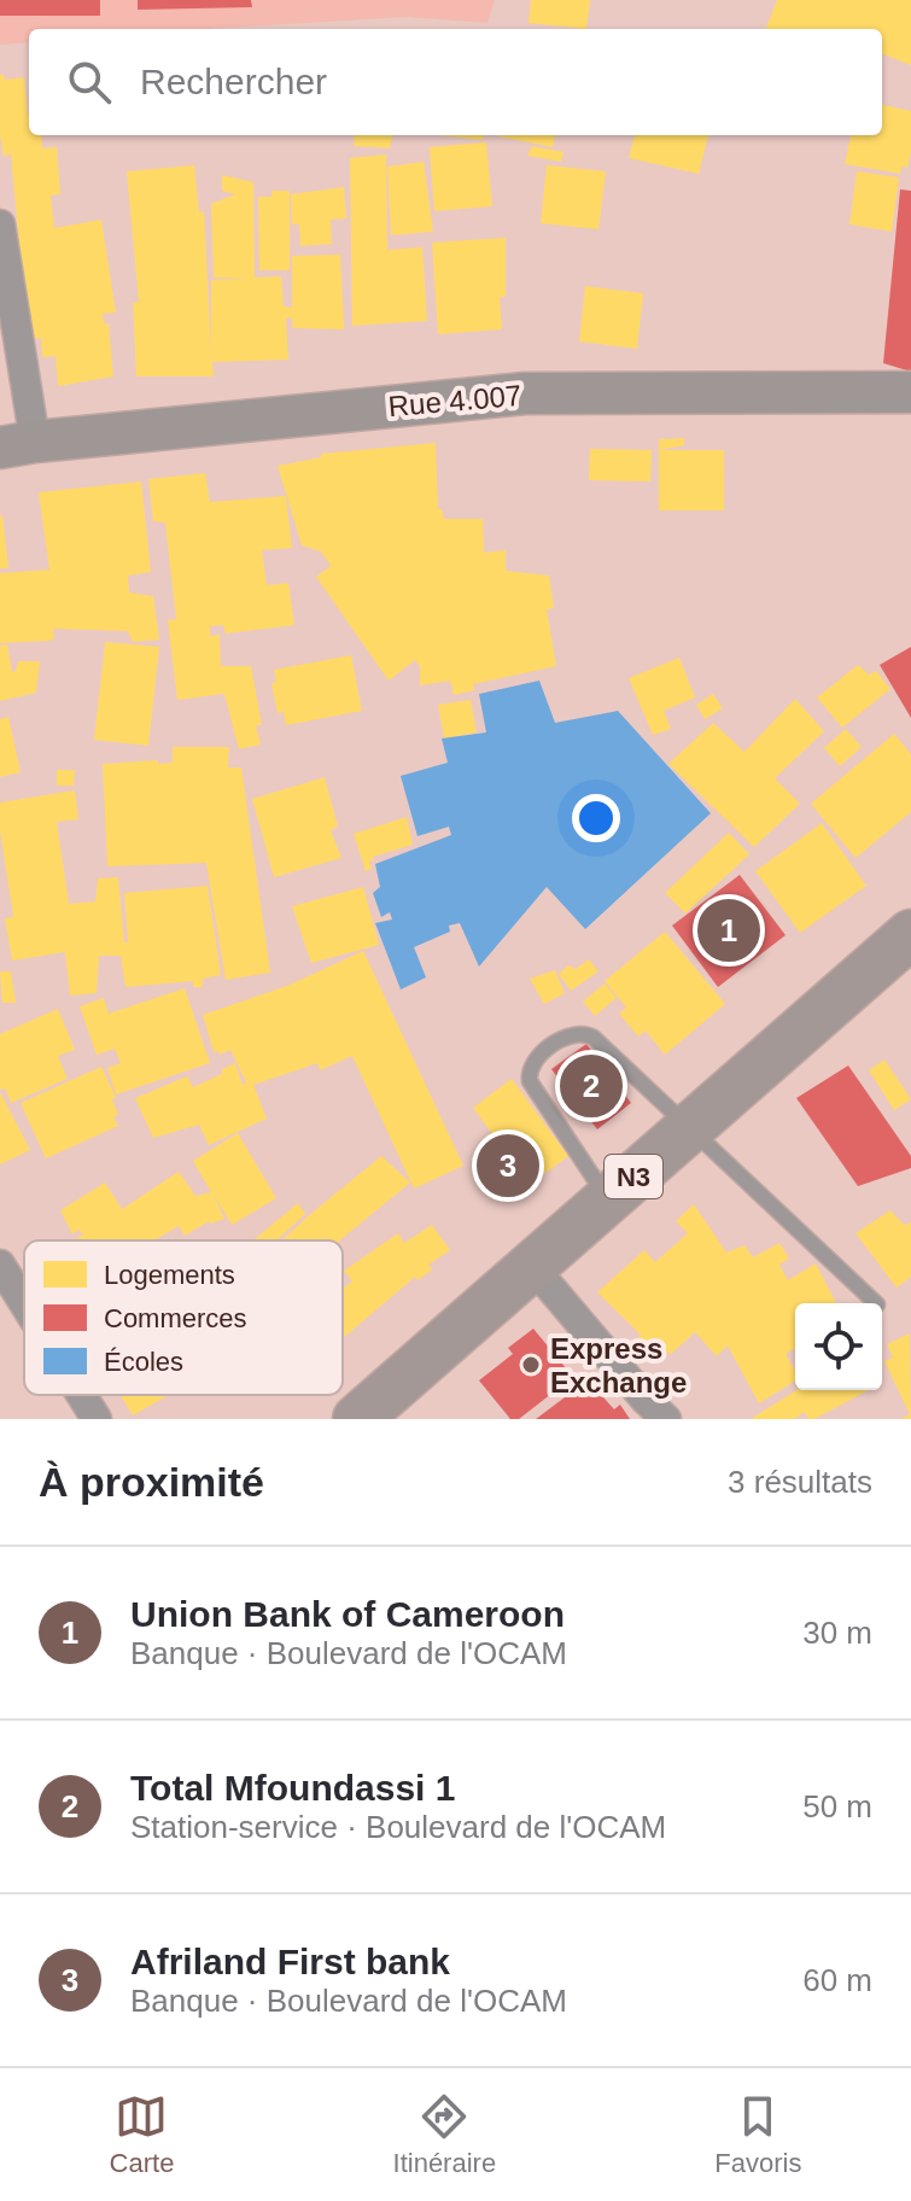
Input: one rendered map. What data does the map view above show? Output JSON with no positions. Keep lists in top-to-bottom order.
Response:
{
  "streets": {
    "highway": ["N3"],
    "main road": ["Rue 4.007"]
  },
  "places": ["Express Exchange"],
  "legend": ["Logements", "Commerces", "Écoles"],
  "page": {
    "search": "Rechercher",
    "pins": ["1", "2", "3"],
    "heading": ["À proximité", "3 résultats"],
    "list": [
      {
        "mark": "1",
        "name": "Union Bank of Cameroon",
        "note": "Banque · Boulevard de l'OCAM",
        "value": "30 m"
      },
      {
        "mark": "2",
        "name": "Total Mfoundassi 1",
        "note": "Station-service · Boulevard de l'OCAM",
        "value": "50 m"
      },
      {
        "mark": "3",
        "name": "Afriland First bank",
        "note": "Banque · Boulevard de l'OCAM",
        "value": "60 m"
      }
    ],
    "nav": ["Carte", "Itinéraire", "Favoris"]
  }
}
